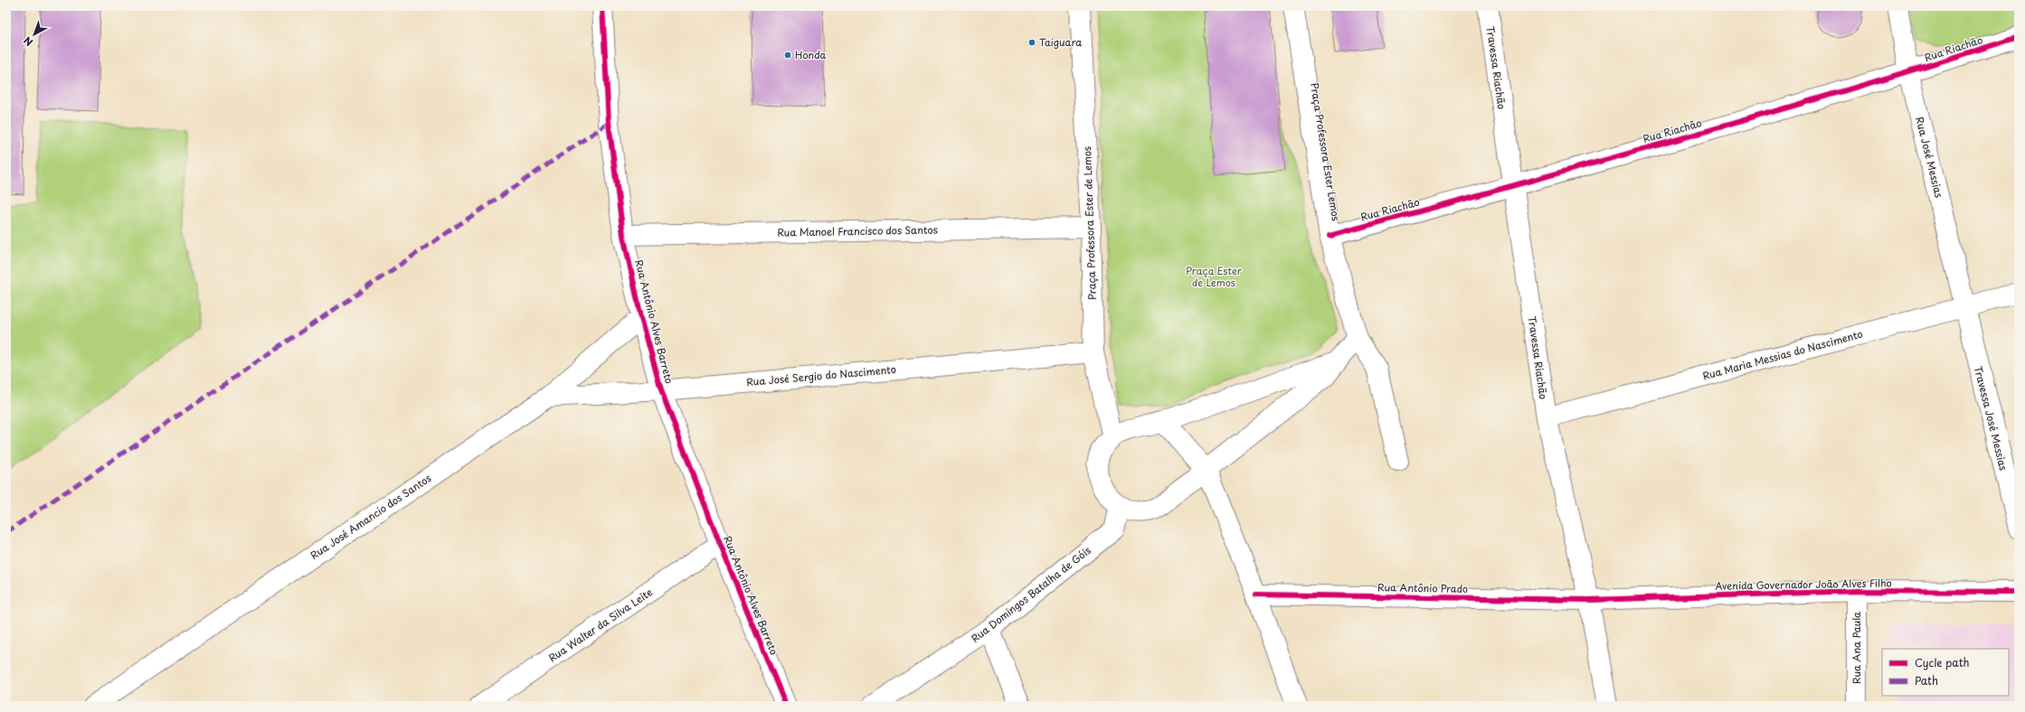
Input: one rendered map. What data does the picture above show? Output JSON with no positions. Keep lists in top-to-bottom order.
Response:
{
  "streets": {
    "street": [
      "Rua Riachão",
      "Travessa Riachão",
      "Praça Professora Ester Lemos",
      "Rua José Messias",
      "Praça Professora Ester de Lemos",
      "Rua Manoel Francisco dos Santos",
      "Rua Antônio Alves Barreto",
      "Rua Maria Messias do Nascimento",
      "Rua José Sergio do Nascimento",
      "Travessa José Messias",
      "Rua José Amancio dos Santos",
      "Avenida Governador João Alves Filho",
      "Rua Antônio Prado",
      "Rua Domingos Batalha de Góis",
      "Rua Walter da Silva Leite",
      "Rua Ana Paula"
    ]
  },
  "crossings": [
    ["Rua Riachão", "Travessa Riachão"],
    ["Rua Riachão", "Praça Professora Ester Lemos"],
    ["Rua Riachão", "Rua José Messias"],
    ["Travessa Riachão", "Rua Maria Messias do Nascimento"],
    ["Travessa Riachão", "Avenida Governador João Alves Filho"],
    ["Travessa Riachão", "Rua Antônio Prado"],
    ["Rua José Messias", "Rua Maria Messias do Nascimento"],
    ["Rua José Messias", "Travessa José Messias"],
    ["Praça Professora Ester de Lemos", "Rua Manoel Francisco dos Santos"],
    ["Praça Professora Ester de Lemos", "Rua José Sergio do Nascimento"],
    ["Praça Professora Ester de Lemos", "Rua Domingos Batalha de Góis"],
    ["Rua Manoel Francisco dos Santos", "Rua Antônio Alves Barreto"],
    ["Rua Antônio Alves Barreto", "Rua José Sergio do Nascimento"],
    ["Rua Antônio Alves Barreto", "Rua José Amancio dos Santos"],
    ["Rua Antônio Alves Barreto", "Rua Walter da Silva Leite"],
    ["Rua Maria Messias do Nascimento", "Travessa José Messias"],
    ["Rua José Sergio do Nascimento", "Rua José Amancio dos Santos"],
    ["Avenida Governador João Alves Filho", "Rua Antônio Prado"],
    ["Avenida Governador João Alves Filho", "Rua Ana Paula"]
  ],
  "parks": ["Praça Ester de Lemos"],
  "places": ["Taiguara", "Honda"],
  "legend": ["Cycle path", "Path"],
  "north": "bottom left"
}
